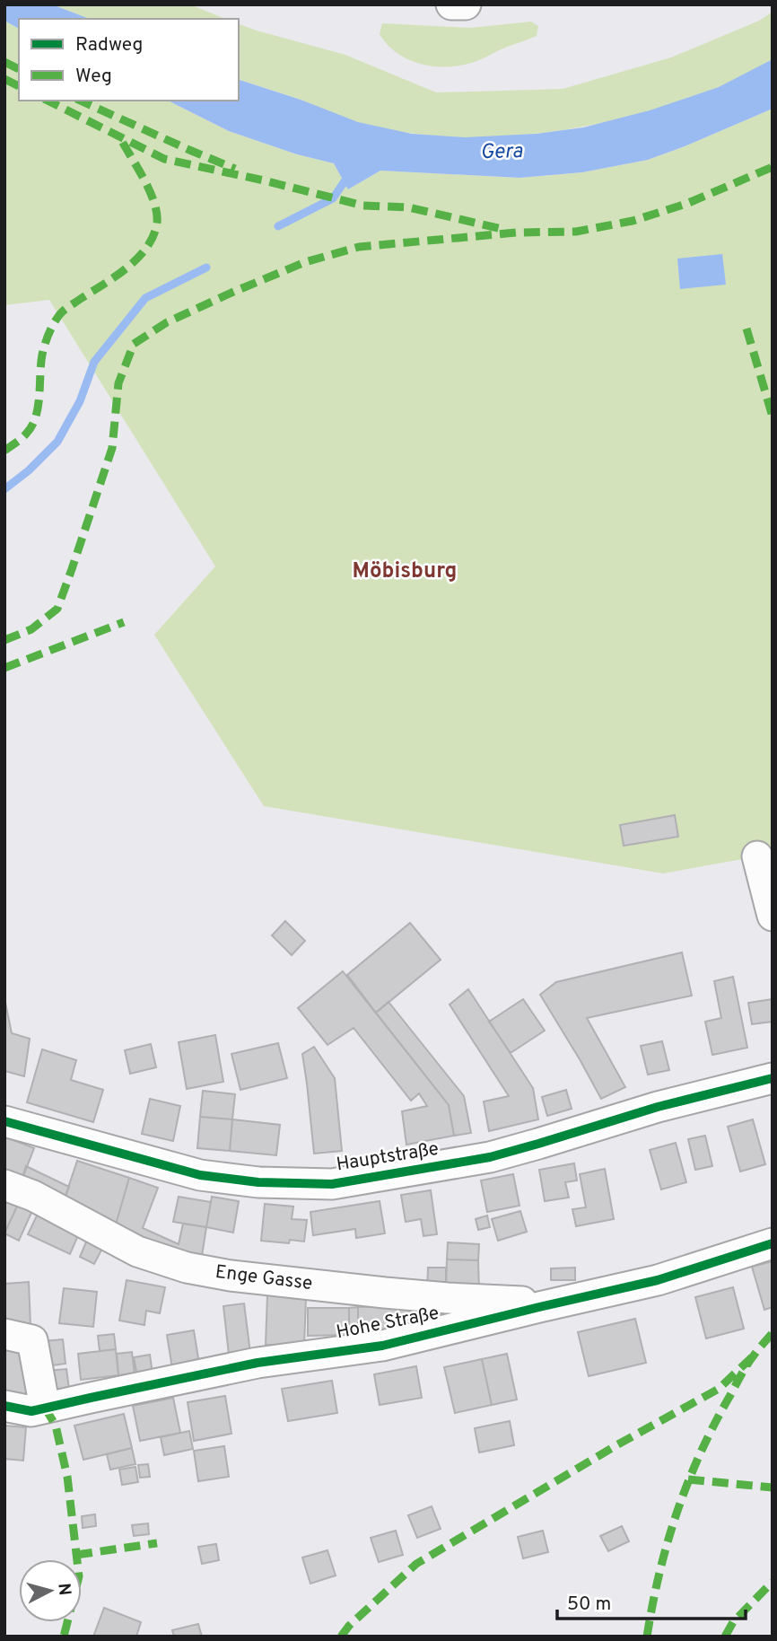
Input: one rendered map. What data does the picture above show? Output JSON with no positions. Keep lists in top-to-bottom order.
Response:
{
  "streets": {
    "street": ["Hauptstraße", "Enge Gasse", "Hohe Straße"]
  },
  "crossings": [
    ["Enge Gasse", "Hohe Straße"]
  ],
  "districts": ["Möbisburg"],
  "water": ["Gera"],
  "legend": ["Radweg", "Weg"],
  "scale_bar": "50 m",
  "north": "right"
}
